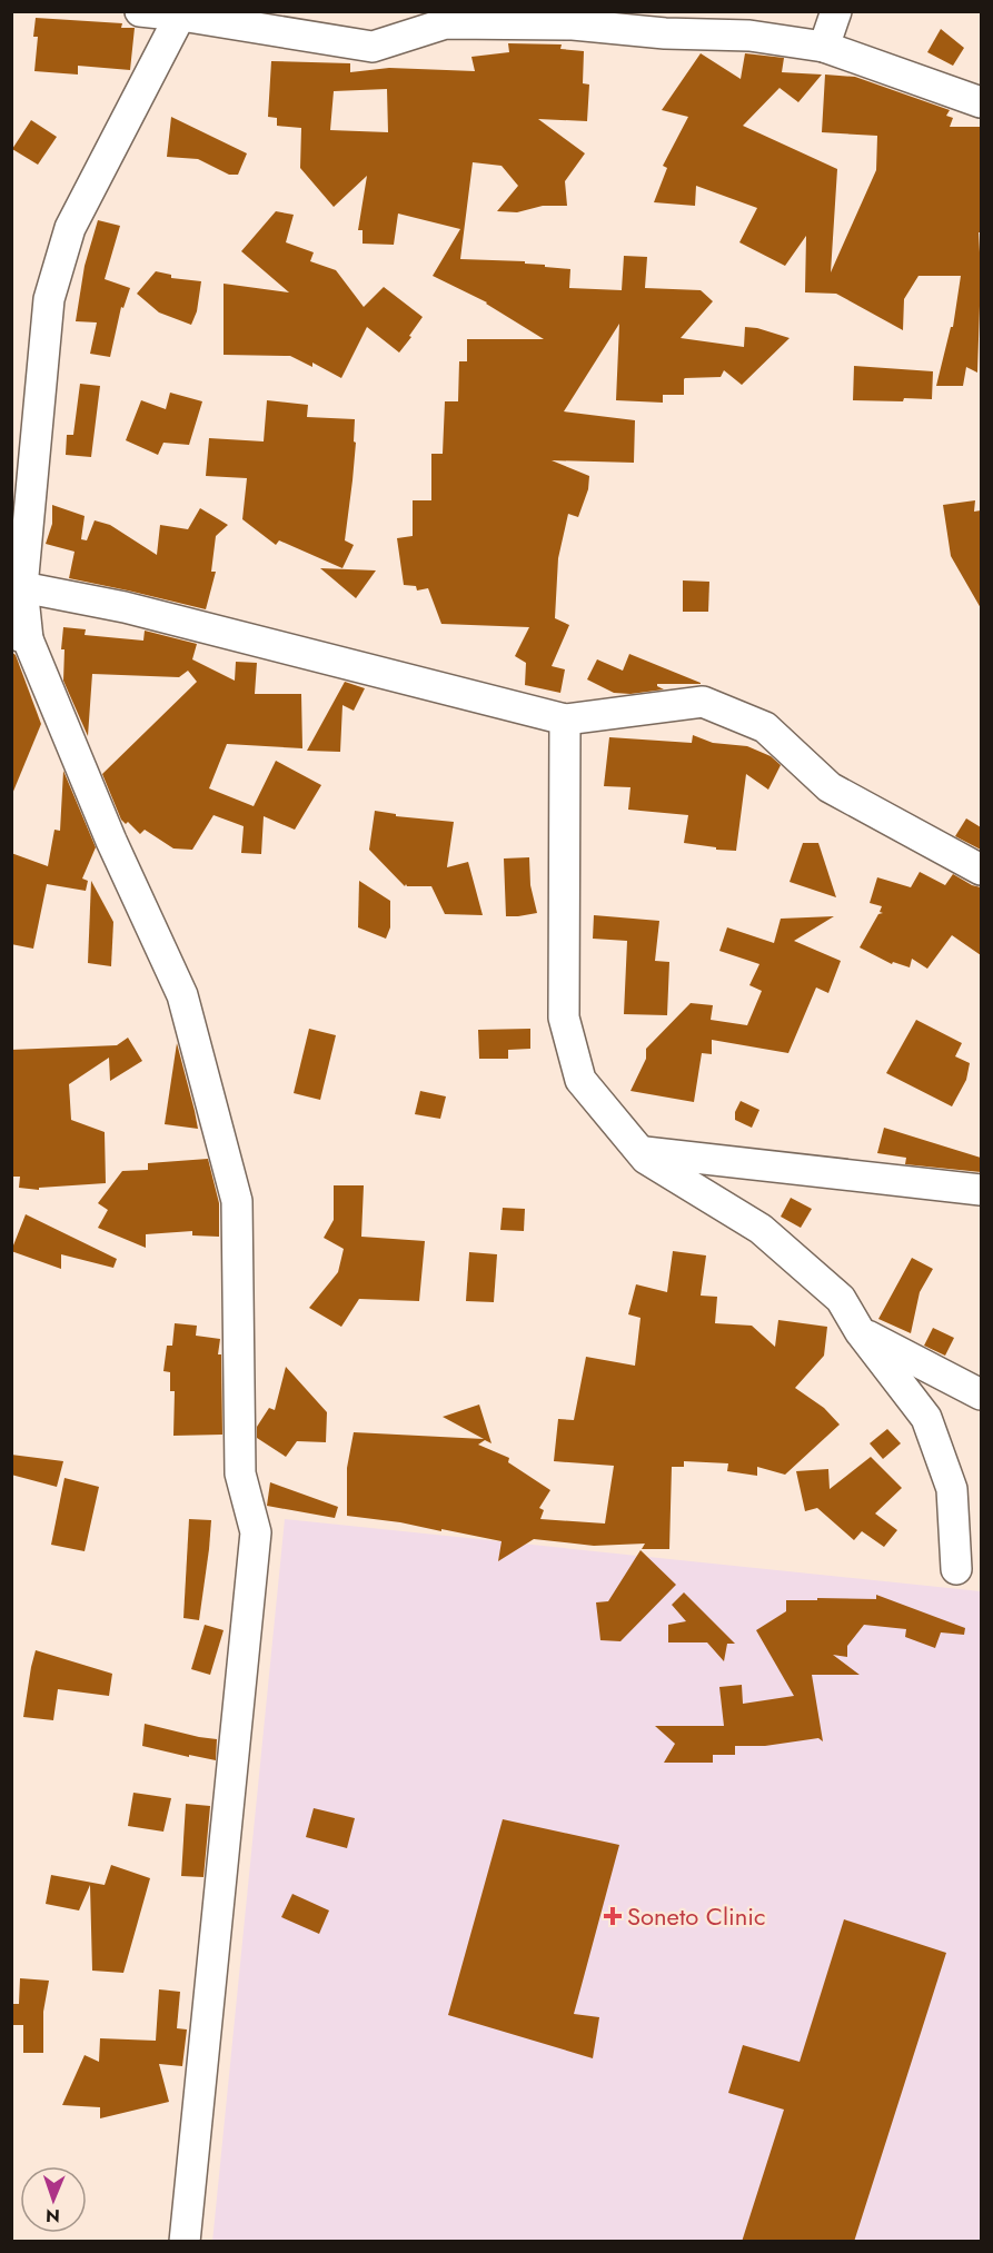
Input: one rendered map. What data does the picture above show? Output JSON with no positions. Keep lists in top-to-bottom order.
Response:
{
  "places": {
    "health": ["Soneto Clinic"]
  },
  "north": "bottom"
}
